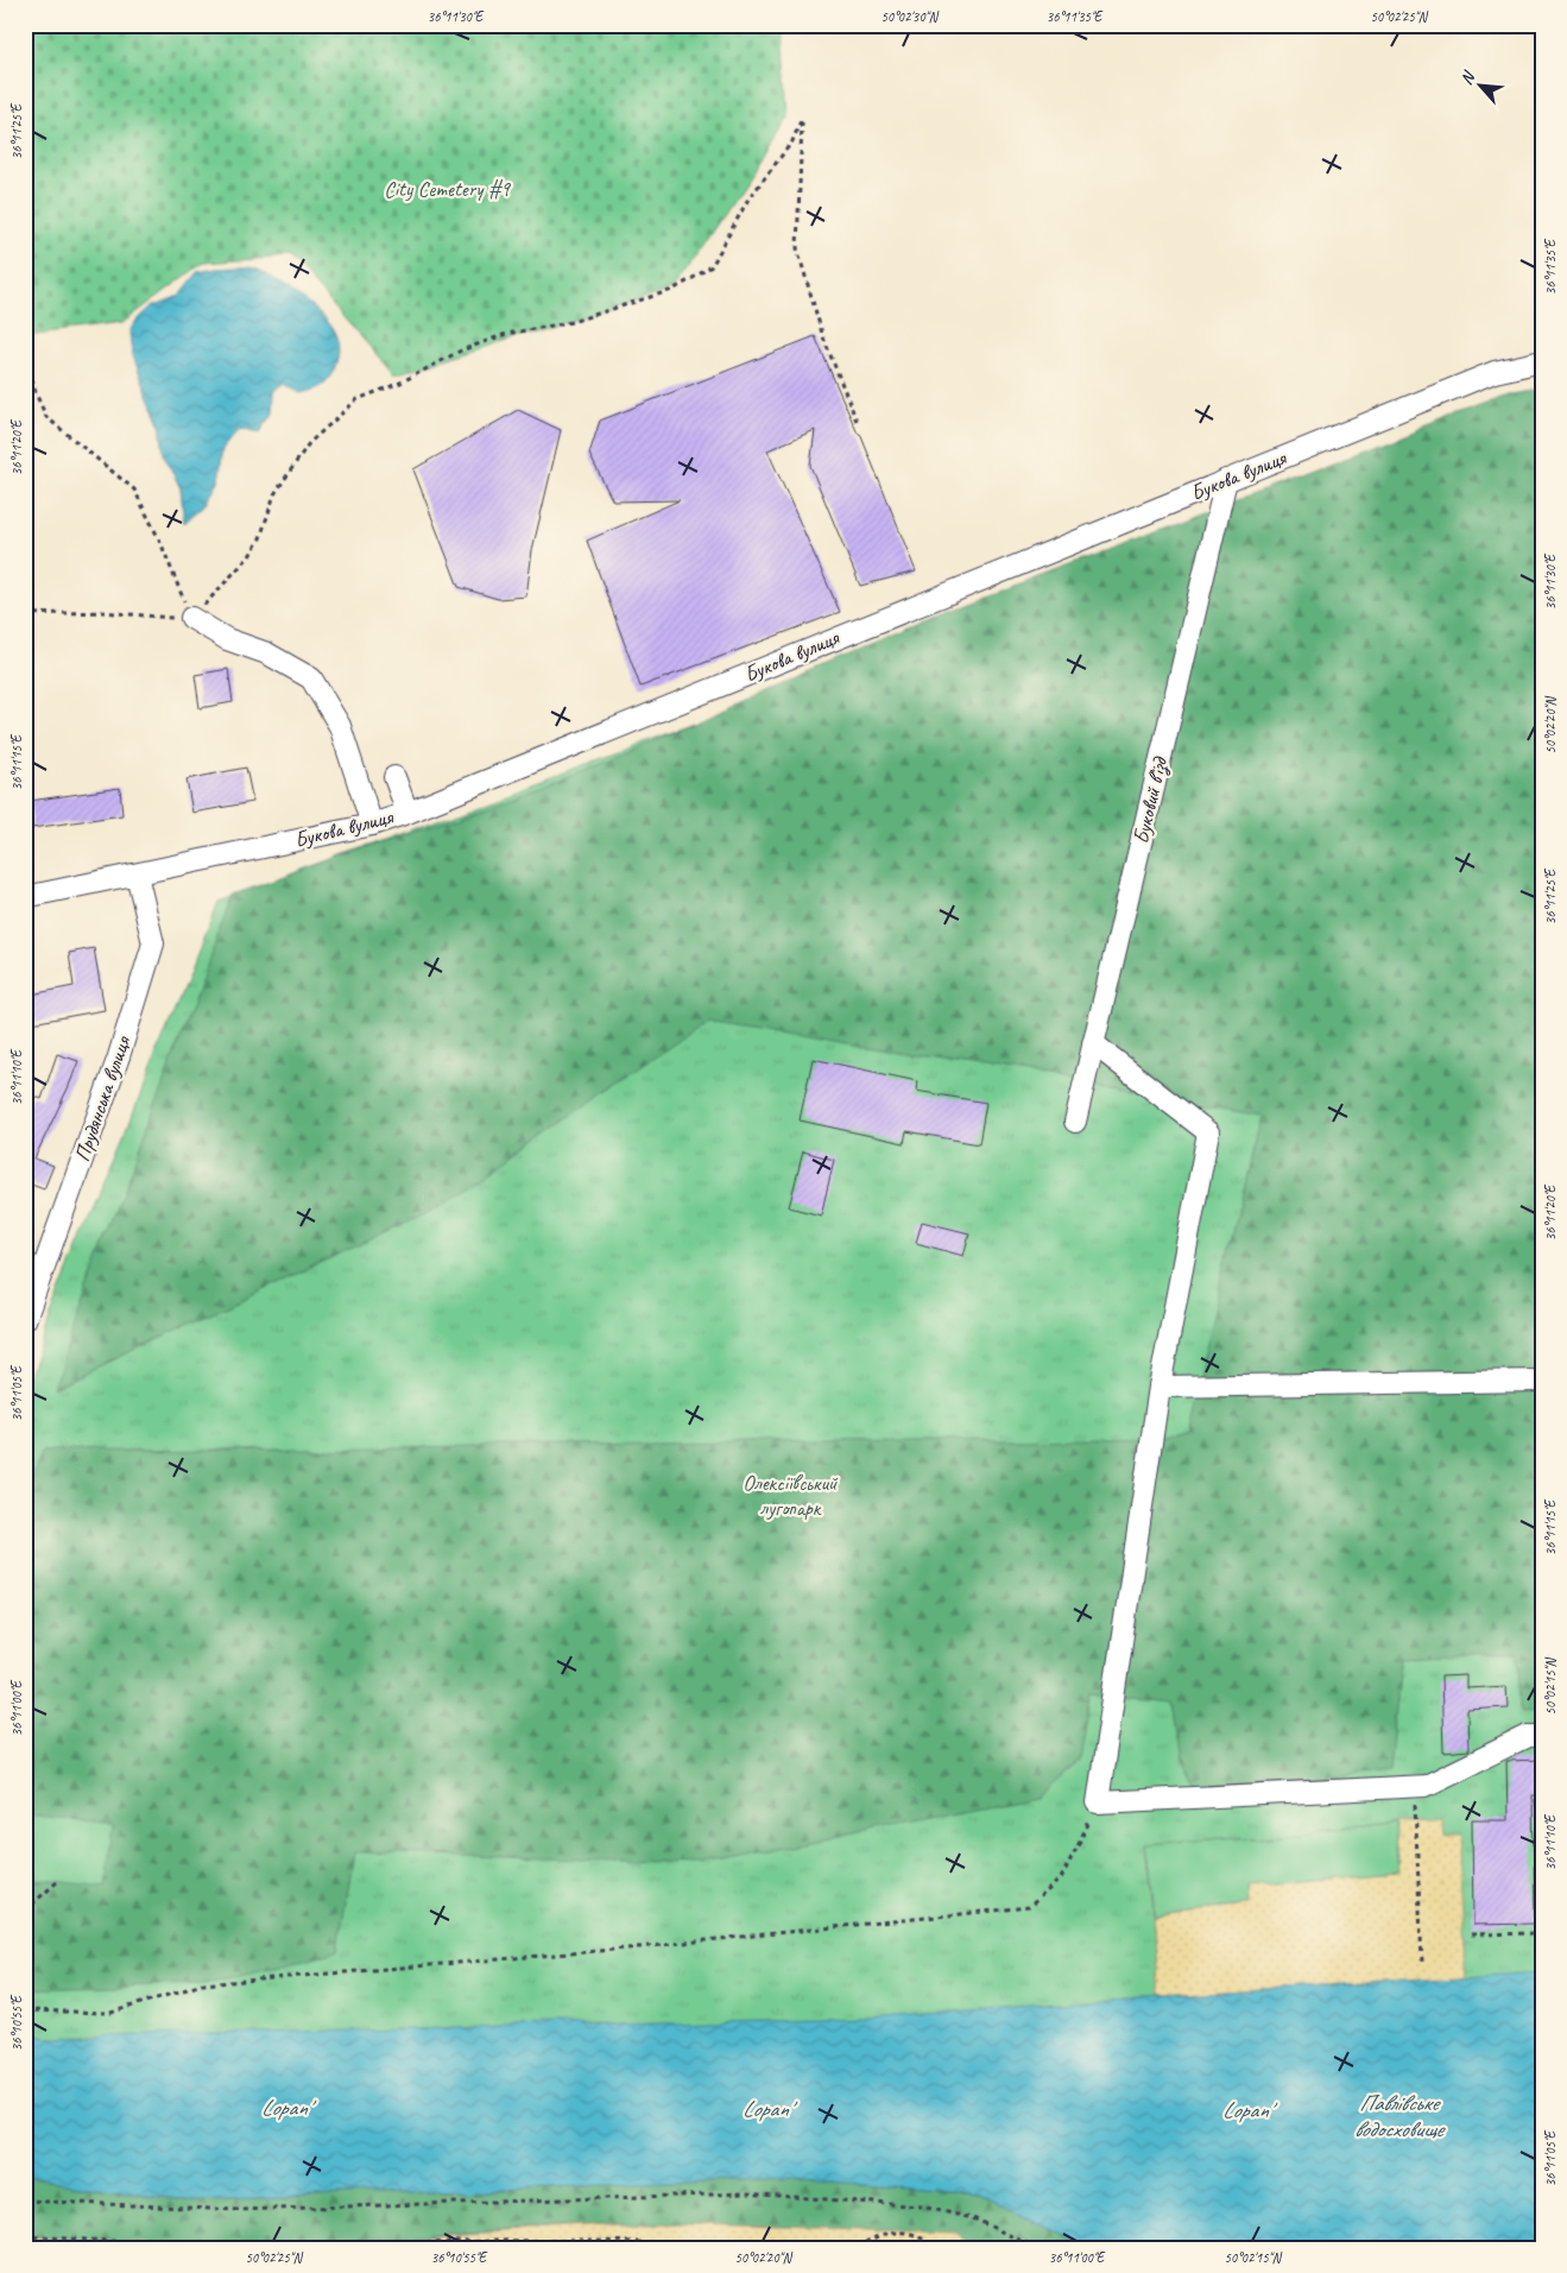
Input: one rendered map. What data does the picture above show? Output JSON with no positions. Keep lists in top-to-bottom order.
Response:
{
  "streets": {
    "street": ["Букова вулиця", "Буковий в'їзд", "Прудянська вулиця"]
  },
  "crossings": [
    ["Букова вулиця", "Буковий в'їзд"],
    ["Букова вулиця", "Прудянська вулиця"]
  ],
  "water": ["Павлівське водосховище", "Lopan'"],
  "parks": ["City Cemetery #9", "Олексіївський лугопарк"],
  "north": "top left",
  "coordinates": [
    "36°11'30\"E",
    "50°02'30\"N",
    "36°11'35\"E",
    "50°02'25\"N",
    "36°11'25\"E",
    "36°11'20\"E",
    "50°02'20\"N",
    "36°11'15\"E",
    "36°11'10\"E",
    "36°11'05\"E",
    "50°02'15\"N",
    "36°11'00\"E",
    "36°10'55\"E"
  ]
}
